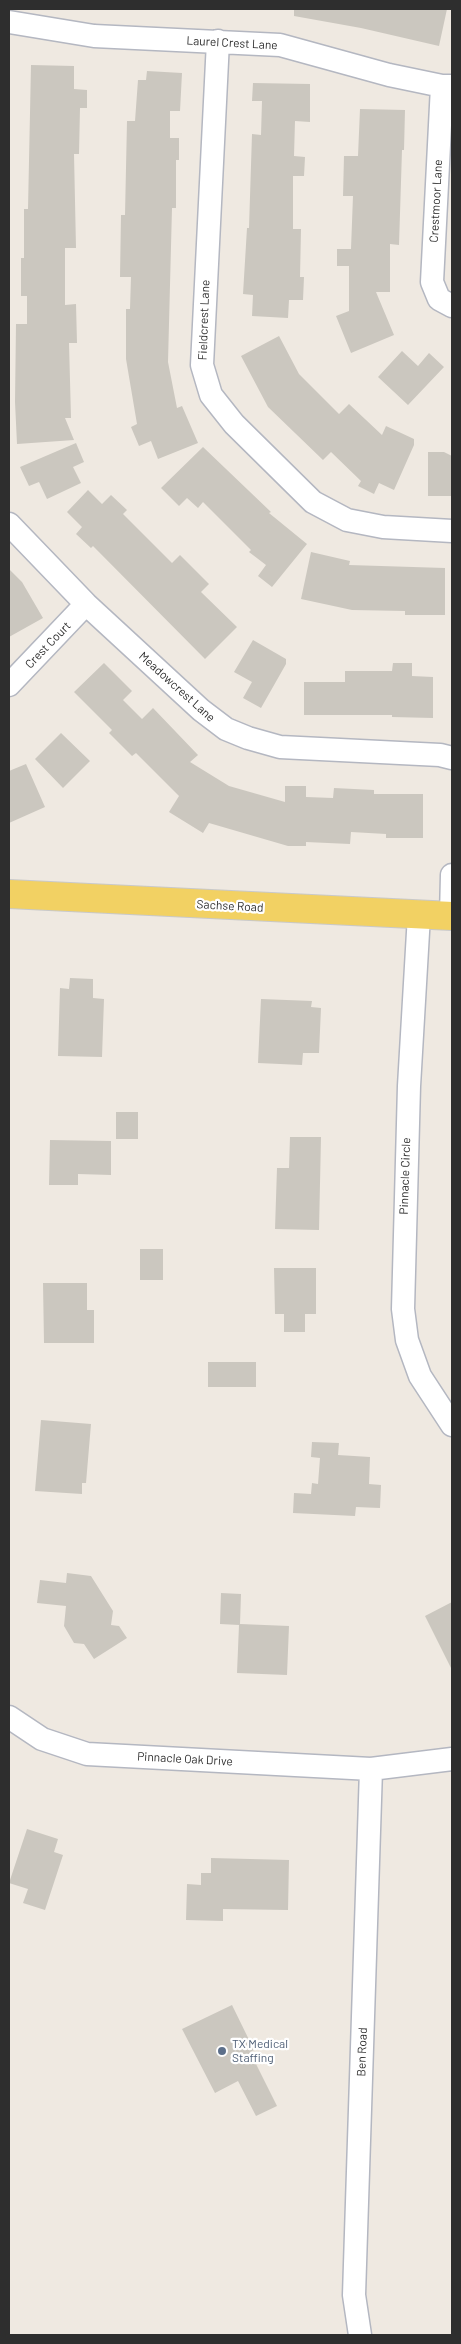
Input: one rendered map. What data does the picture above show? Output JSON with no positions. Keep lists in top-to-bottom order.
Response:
{
  "streets": {
    "main road": ["Sachse Road"],
    "street": [
      "Laurel Crest Lane",
      "Crestmoor Lane",
      "Fieldcrest Lane",
      "Crest Court",
      "Meadowcrest Lane",
      "Pinnacle Circle",
      "Pinnacle Oak Drive",
      "Ben Road"
    ]
  },
  "crossings": [
    ["Laurel Crest Lane", "Crestmoor Lane"],
    ["Laurel Crest Lane", "Fieldcrest Lane"],
    ["Crest Court", "Meadowcrest Lane"],
    ["Sachse Road", "Pinnacle Circle"],
    ["Pinnacle Oak Drive", "Ben Road"]
  ],
  "places": ["TX Medical Staffing"]
}
